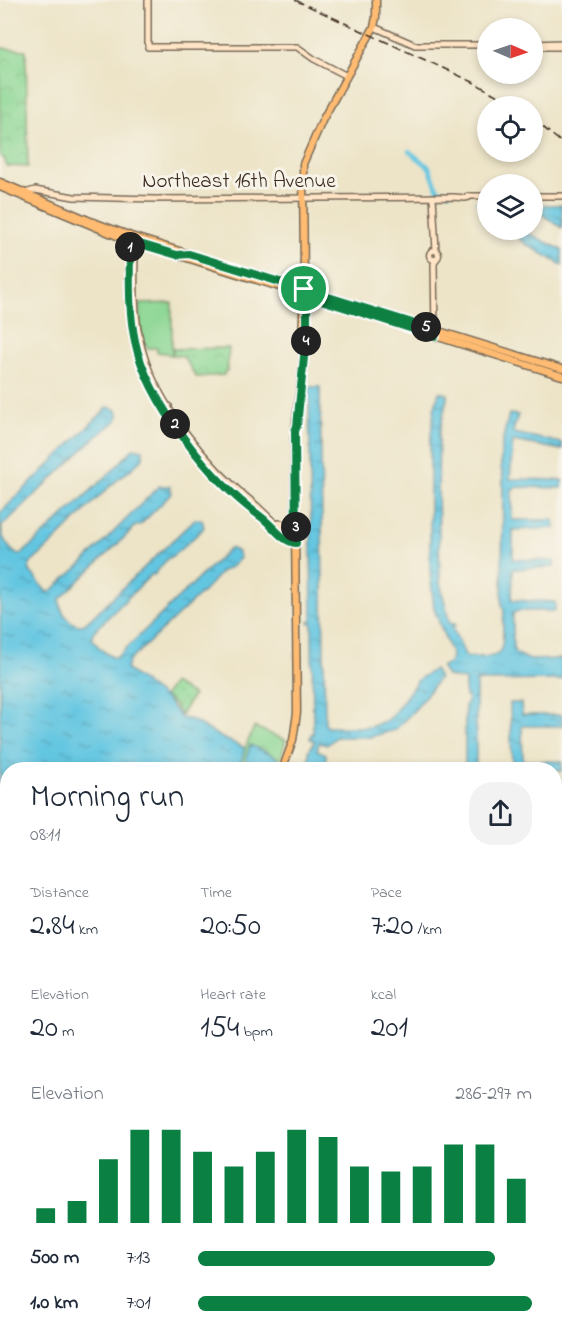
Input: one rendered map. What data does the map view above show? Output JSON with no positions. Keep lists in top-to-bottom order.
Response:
{
  "streets": {
    "street": ["Northeast 16th Avenue"]
  },
  "north": "right",
  "page": {
    "pins": [
      "1",
      "5",
      "4",
      "2",
      "3"
    ],
    "heading": ["Morning run", "08:11"],
    "stats": [
      ["Distance", "2.84 km"],
      ["Time", "20:50"],
      ["Pace", "7:20 /km"],
      ["Elevation", "20 m"],
      ["Heart rate", "154 bpm"],
      ["kcal", "201"]
    ],
    "chart": ["Elevation", "286–297 m"],
    "list": [
      {
        "name": "500 m",
        "note": "7:13"
      },
      {
        "name": "1.0 km",
        "note": "7:01"
      }
    ]
  }
}
